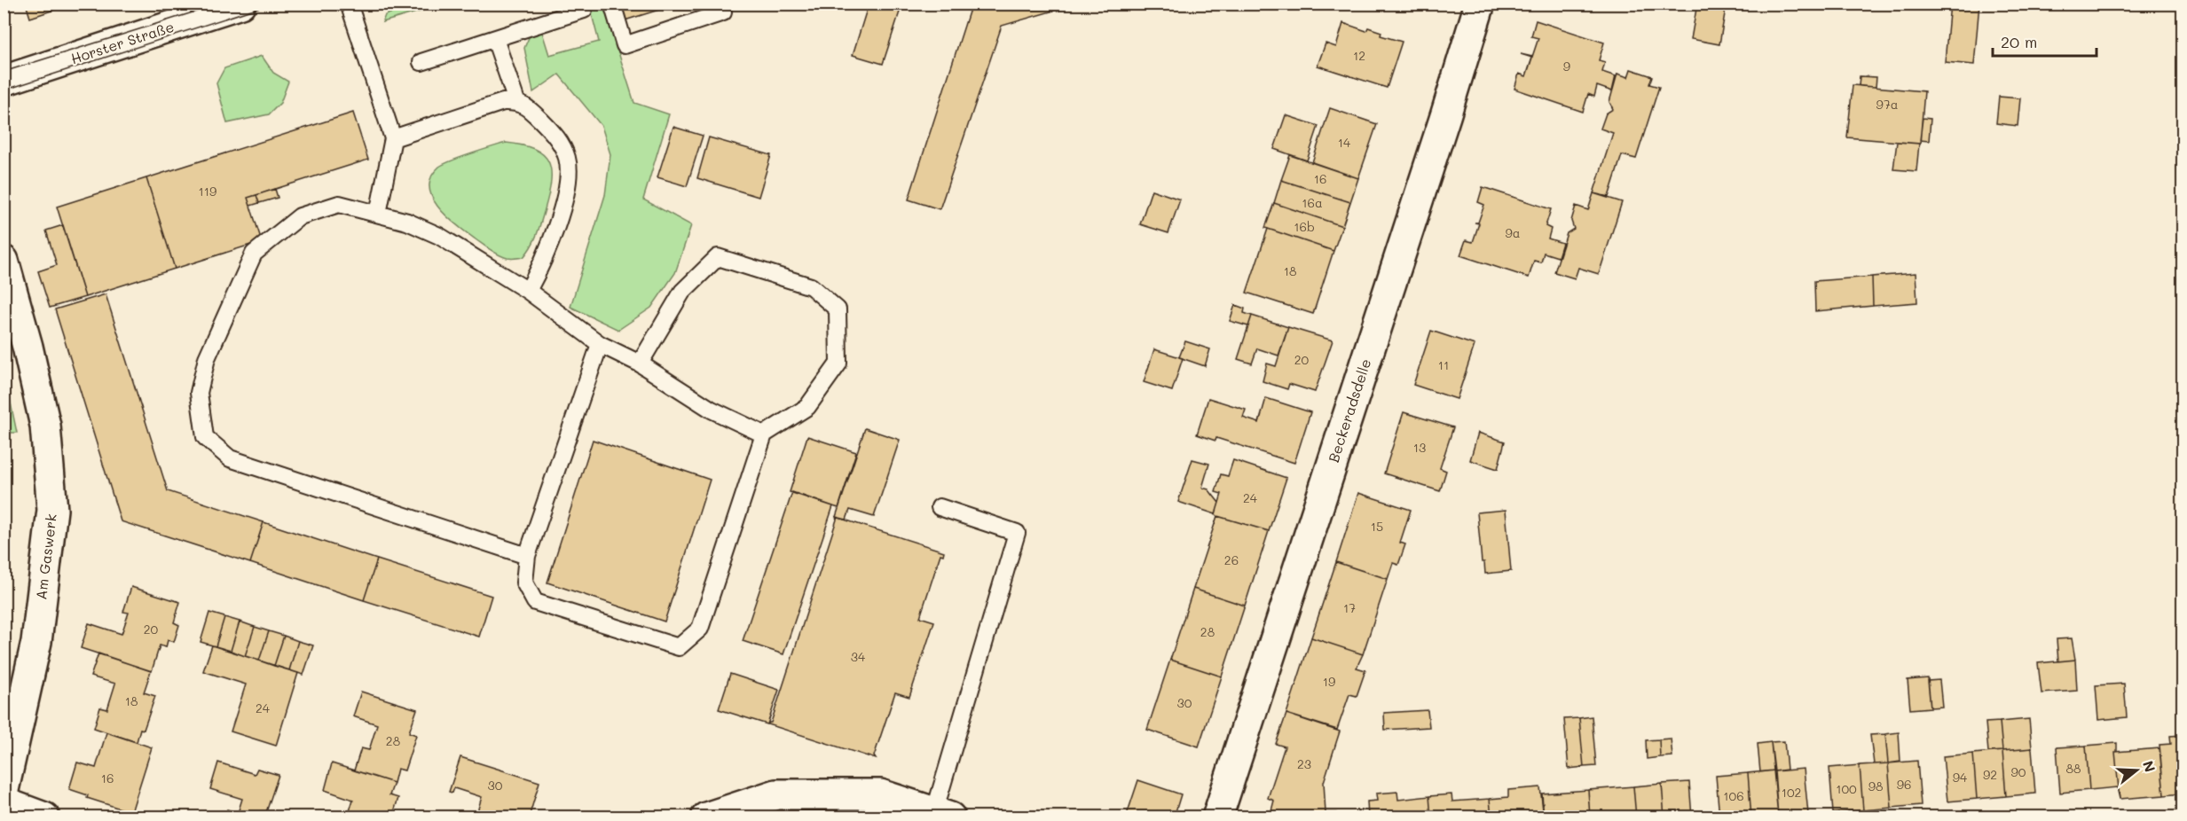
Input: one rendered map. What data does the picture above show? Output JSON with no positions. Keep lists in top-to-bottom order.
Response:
{
  "streets": {
    "street": ["Horster Straße", "Beckeradsdelle", "Am Gaswerk"]
  },
  "house_numbers": [
    "12",
    "9",
    "97a",
    "14",
    "16",
    "119",
    "16a",
    "16b",
    "9a",
    "18",
    "20",
    "11",
    "13",
    "24",
    "15",
    "26",
    "17",
    "20",
    "28",
    "34",
    "19",
    "18",
    "30",
    "24",
    "28",
    "23",
    "88",
    "90",
    "92",
    "94",
    "16",
    "96",
    "30",
    "98",
    "100",
    "102",
    "106"
  ],
  "scale_bar": "20 m",
  "north": "right"
}
